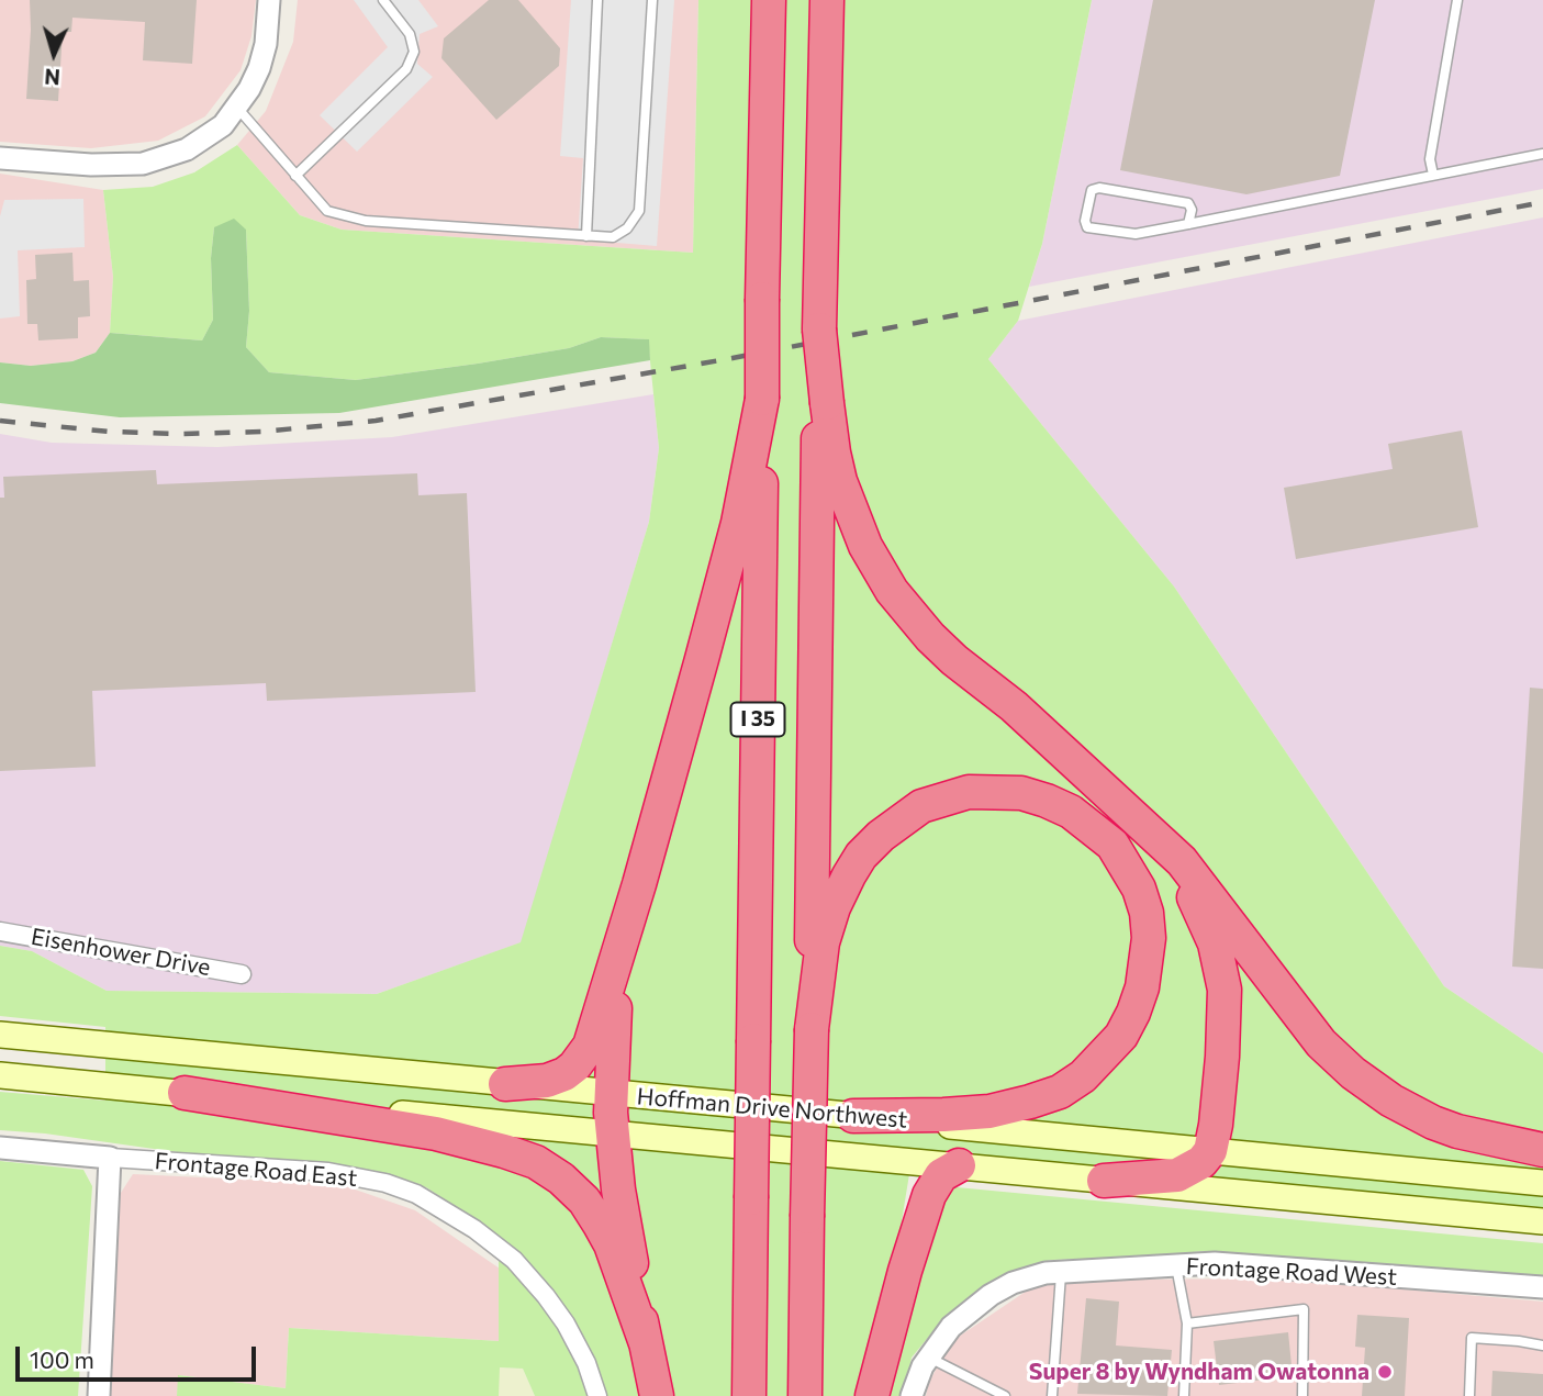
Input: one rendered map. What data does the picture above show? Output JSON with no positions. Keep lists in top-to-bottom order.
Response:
{
  "streets": {
    "highway": ["I 35"],
    "main road": ["Hoffman Drive Northwest"],
    "street": ["Eisenhower Drive", "Frontage Road East", "Frontage Road West"]
  },
  "places": ["Super 8 by Wyndham Owatonna"],
  "scale_bar": "100 m",
  "north": "bottom"
}
